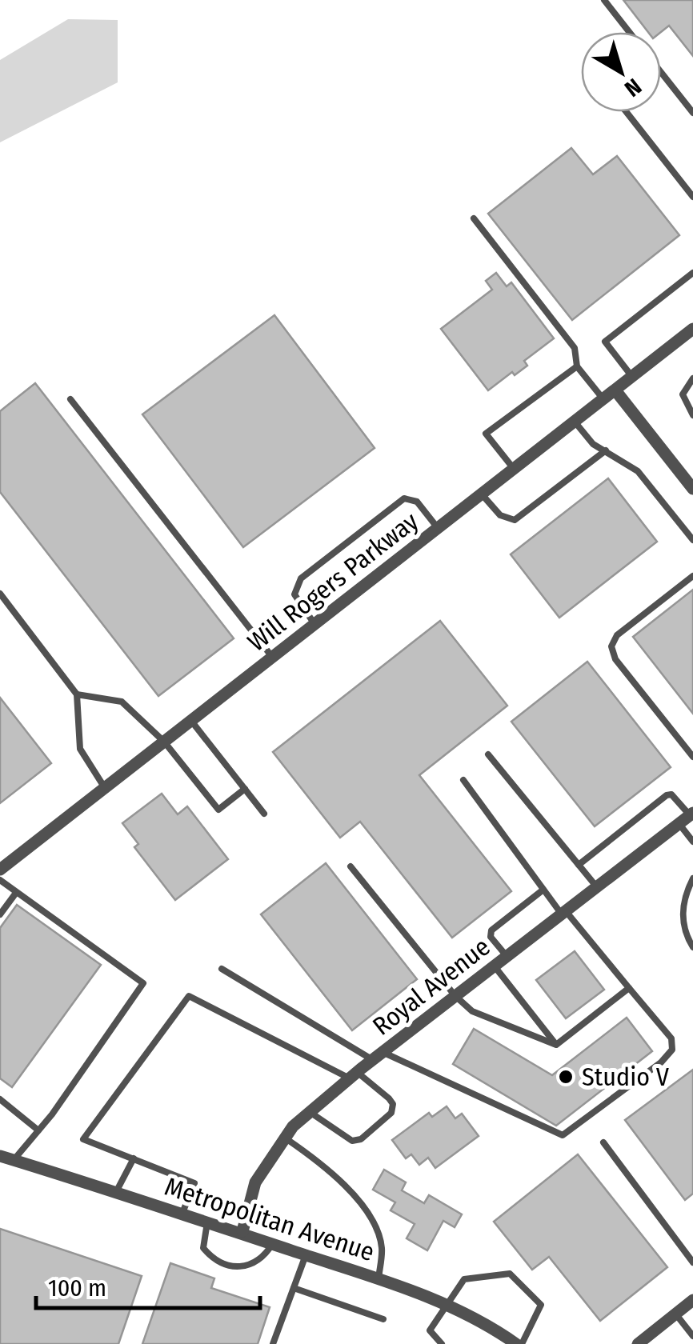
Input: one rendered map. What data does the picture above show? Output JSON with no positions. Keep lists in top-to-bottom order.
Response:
{
  "streets": {
    "street": ["Will Rogers Parkway", "Royal Avenue", "Metropolitan Avenue"]
  },
  "crossings": [
    ["Royal Avenue", "Metropolitan Avenue"]
  ],
  "places": ["Studio V"],
  "scale_bar": "100 m",
  "north": "bottom right"
}
